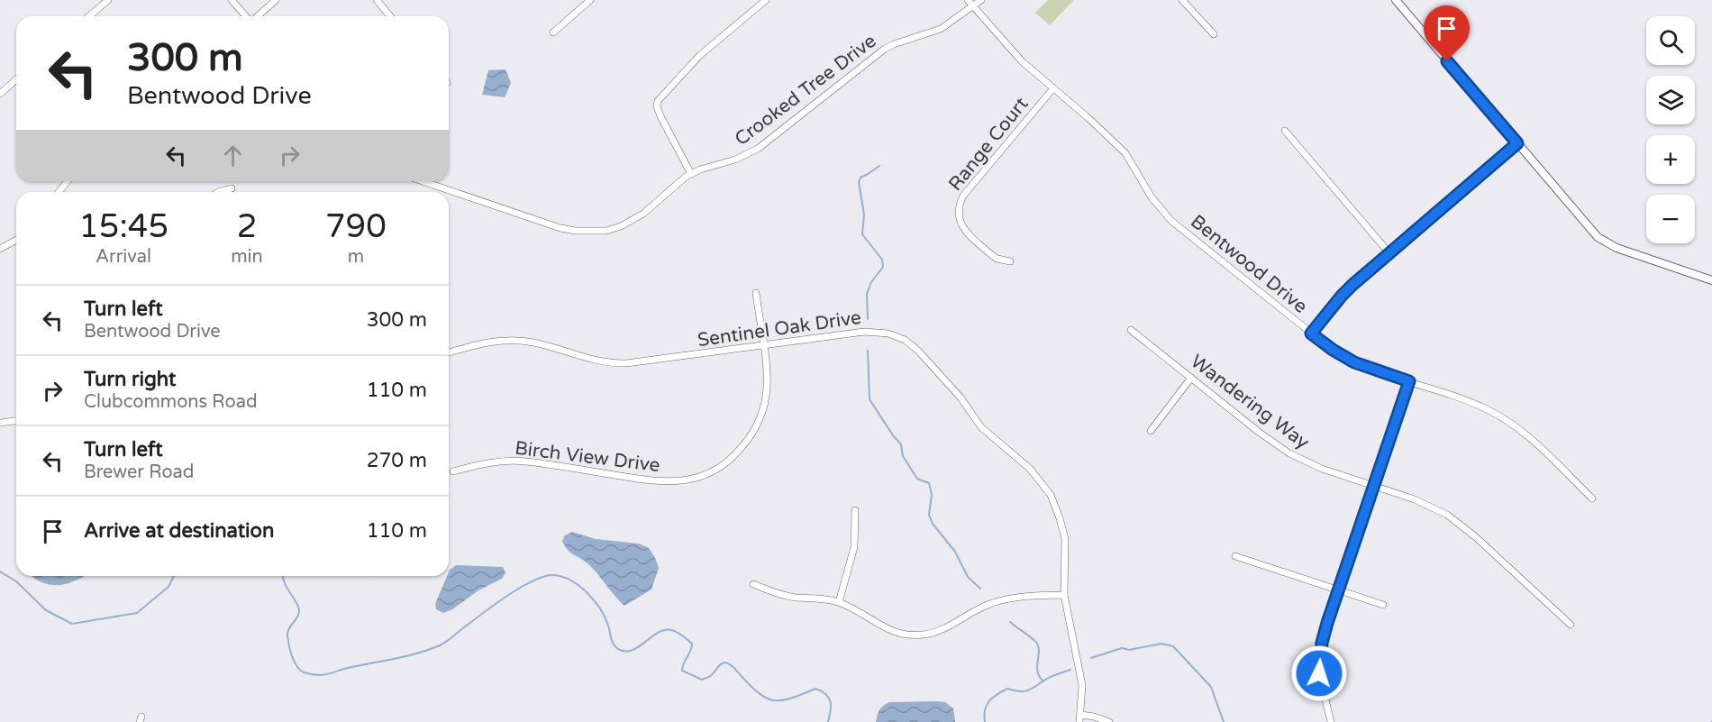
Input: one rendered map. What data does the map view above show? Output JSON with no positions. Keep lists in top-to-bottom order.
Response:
{
  "streets": {
    "street": [
      "Crooked Tree Drive",
      "Range Court",
      "Bentwood Drive",
      "Sentinel Oak Drive",
      "Wandering Way",
      "Birch View Drive"
    ]
  },
  "crossings": [
    ["Crooked Tree Drive", "Bentwood Drive"],
    ["Range Court", "Bentwood Drive"],
    ["Sentinel Oak Drive", "Birch View Drive"]
  ],
  "page": {
    "map_buttons": ["+", "−"],
    "turn": ["300 m", "Bentwood Drive"],
    "eta": [
      "15:45",
      "Arrival",
      "2",
      "min",
      "790",
      "m"
    ],
    "list": [
      {
        "name": "Turn left",
        "note": "Bentwood Drive",
        "value": "300 m"
      },
      {
        "name": "Turn right",
        "note": "Clubcommons Road",
        "value": "110 m"
      },
      {
        "name": "Turn left",
        "note": "Brewer Road",
        "value": "270 m"
      },
      {
        "name": "Arrive at destination",
        "value": "110 m"
      }
    ]
  }
}
